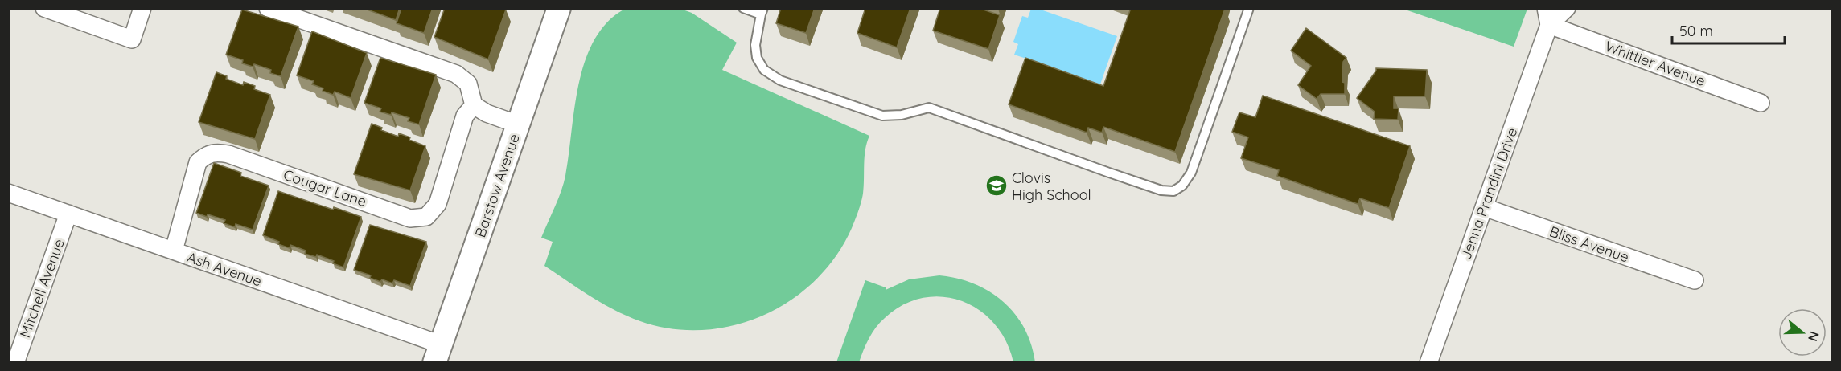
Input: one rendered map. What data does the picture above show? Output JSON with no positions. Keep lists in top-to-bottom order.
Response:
{
  "streets": {
    "street": [
      "Whittier Avenue",
      "Barstow Avenue",
      "Cougar Lane",
      "Jenna Prandini Drive",
      "Bliss Avenue",
      "Ash Avenue",
      "Mitchell Avenue"
    ]
  },
  "crossings": [
    ["Whittier Avenue", "Jenna Prandini Drive"],
    ["Barstow Avenue", "Ash Avenue"],
    ["Cougar Lane", "Ash Avenue"],
    ["Jenna Prandini Drive", "Bliss Avenue"],
    ["Ash Avenue", "Mitchell Avenue"]
  ],
  "places": {
    "school or university": ["Clovis High School"]
  },
  "scale_bar": "50 m",
  "north": "right"
}
